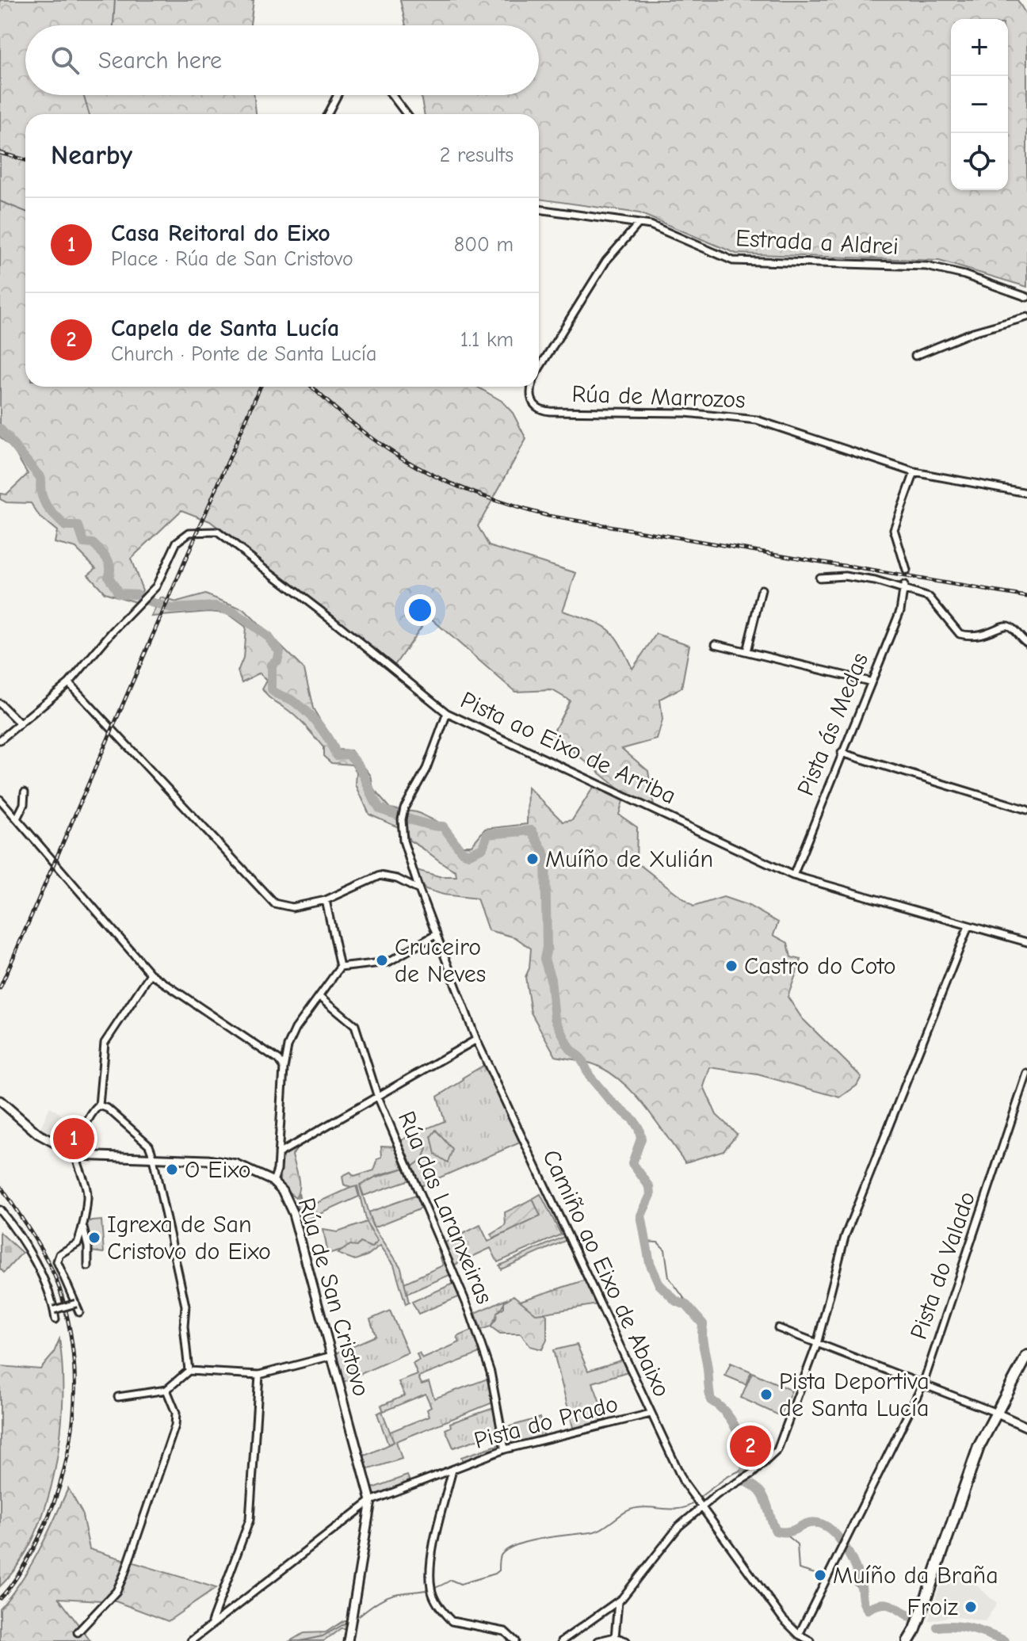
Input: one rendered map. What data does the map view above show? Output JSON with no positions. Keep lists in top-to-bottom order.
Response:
{
  "streets": {
    "street": [
      "Estrada a Aldrei",
      "Rúa de Marrozos",
      "Pista ás Medas",
      "Pista ao Eixo de Arriba",
      "Rúa das Laranxeiras",
      "Pista do Valado",
      "Camiño ao Eixo de Abaixo",
      "Rúa de San Cristovo",
      "Pista do Prado"
    ]
  },
  "crossings": [
    ["Estrada a Aldrei", "Rúa de Marrozos"],
    ["Pista ás Medas", "Pista ao Eixo de Arriba"],
    ["Pista ao Eixo de Arriba", "Camiño ao Eixo de Abaixo"],
    ["Rúa das Laranxeiras", "Pista do Prado"],
    ["Pista do Valado", "Camiño ao Eixo de Abaixo"],
    ["Camiño ao Eixo de Abaixo", "Pista do Prado"],
    ["Rúa de San Cristovo", "Pista do Prado"]
  ],
  "places": [
    "Muíño de Xulián",
    "Cruceiro de Neves",
    "Castro do Coto",
    "O Eixo",
    "Igrexa de San Cristovo do Eixo",
    "Pista Deportiva de Santa Lucía",
    "Muíño da Braña",
    "Froiz"
  ],
  "page": {
    "map_buttons": ["+", "−"],
    "search": "Search here",
    "heading": ["Nearby", "2 results"],
    "list": [
      {
        "mark": "1",
        "name": "Casa Reitoral do Eixo",
        "note": "Place · Rúa de San Cristovo",
        "value": "800 m"
      },
      {
        "mark": "2",
        "name": "Capela de Santa Lucía",
        "note": "Church · Ponte de Santa Lucía",
        "value": "1.1 km"
      }
    ],
    "pins": ["1", "2"]
  }
}
